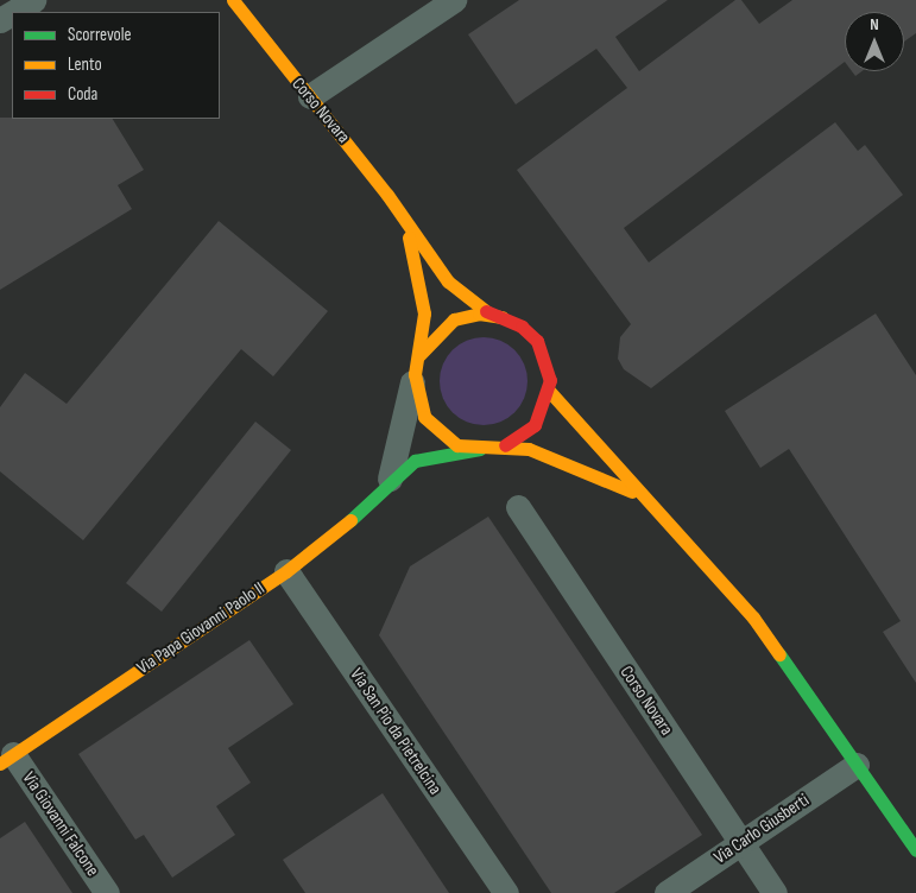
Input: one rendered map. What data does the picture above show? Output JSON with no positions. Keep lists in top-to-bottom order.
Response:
{
  "streets": {
    "main road": ["Corso Novara", "Via Papa Giovanni Paolo II"],
    "street": ["Via San Pio da Pietrelcina", "Via Giovanni Falcone", "Via Carlo Giusberti"]
  },
  "crossings": [
    ["Corso Novara", "Via Papa Giovanni Paolo II"],
    ["Corso Novara", "Via Carlo Giusberti"],
    ["Via Papa Giovanni Paolo II", "Via San Pio da Pietrelcina"],
    ["Via Papa Giovanni Paolo II", "Via Giovanni Falcone"]
  ],
  "legend": ["Scorrevole", "Lento", "Coda"],
  "north": "top"
}
